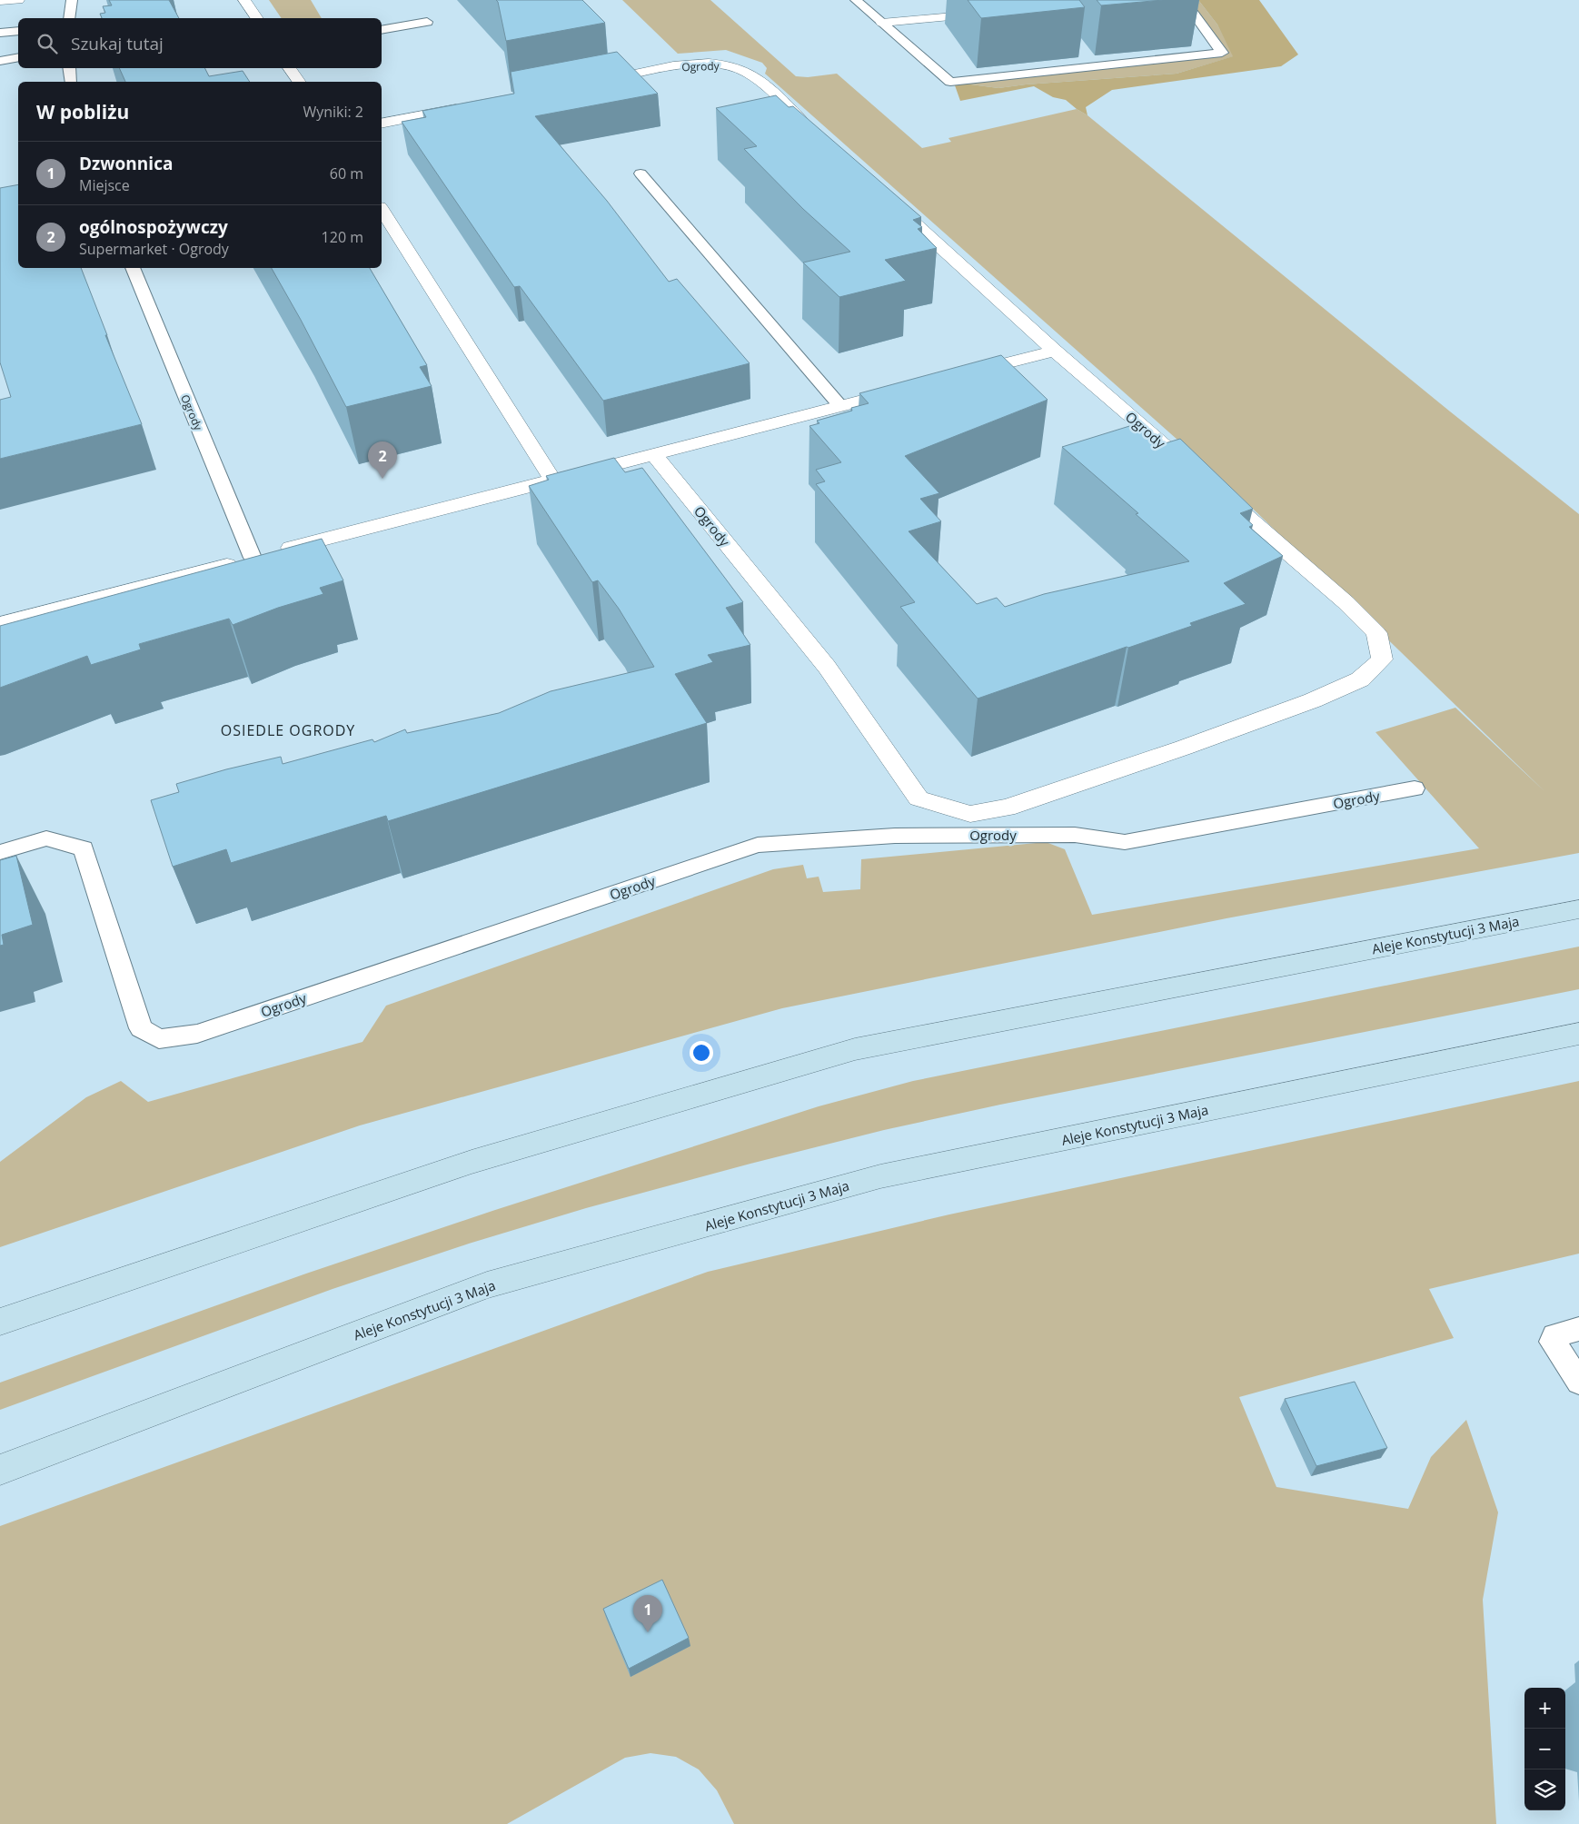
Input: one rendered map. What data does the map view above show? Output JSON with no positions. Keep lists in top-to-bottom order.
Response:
{
  "streets": {
    "main road": ["Aleje Konstytucji 3 Maja"],
    "street": ["Ogrody"]
  },
  "districts": ["OSIEDLE OGRODY"],
  "page": {
    "search": "Szukaj tutaj",
    "heading": ["W pobliżu", "Wyniki: 2"],
    "list": [
      {
        "mark": "1",
        "name": "Dzwonnica",
        "note": "Miejsce",
        "value": "60 m"
      },
      {
        "mark": "2",
        "name": "ogólnospożywczy",
        "note": "Supermarket · Ogrody",
        "value": "120 m"
      }
    ],
    "pins": ["2", "1"],
    "map_buttons": ["+", "−"]
  }
}
